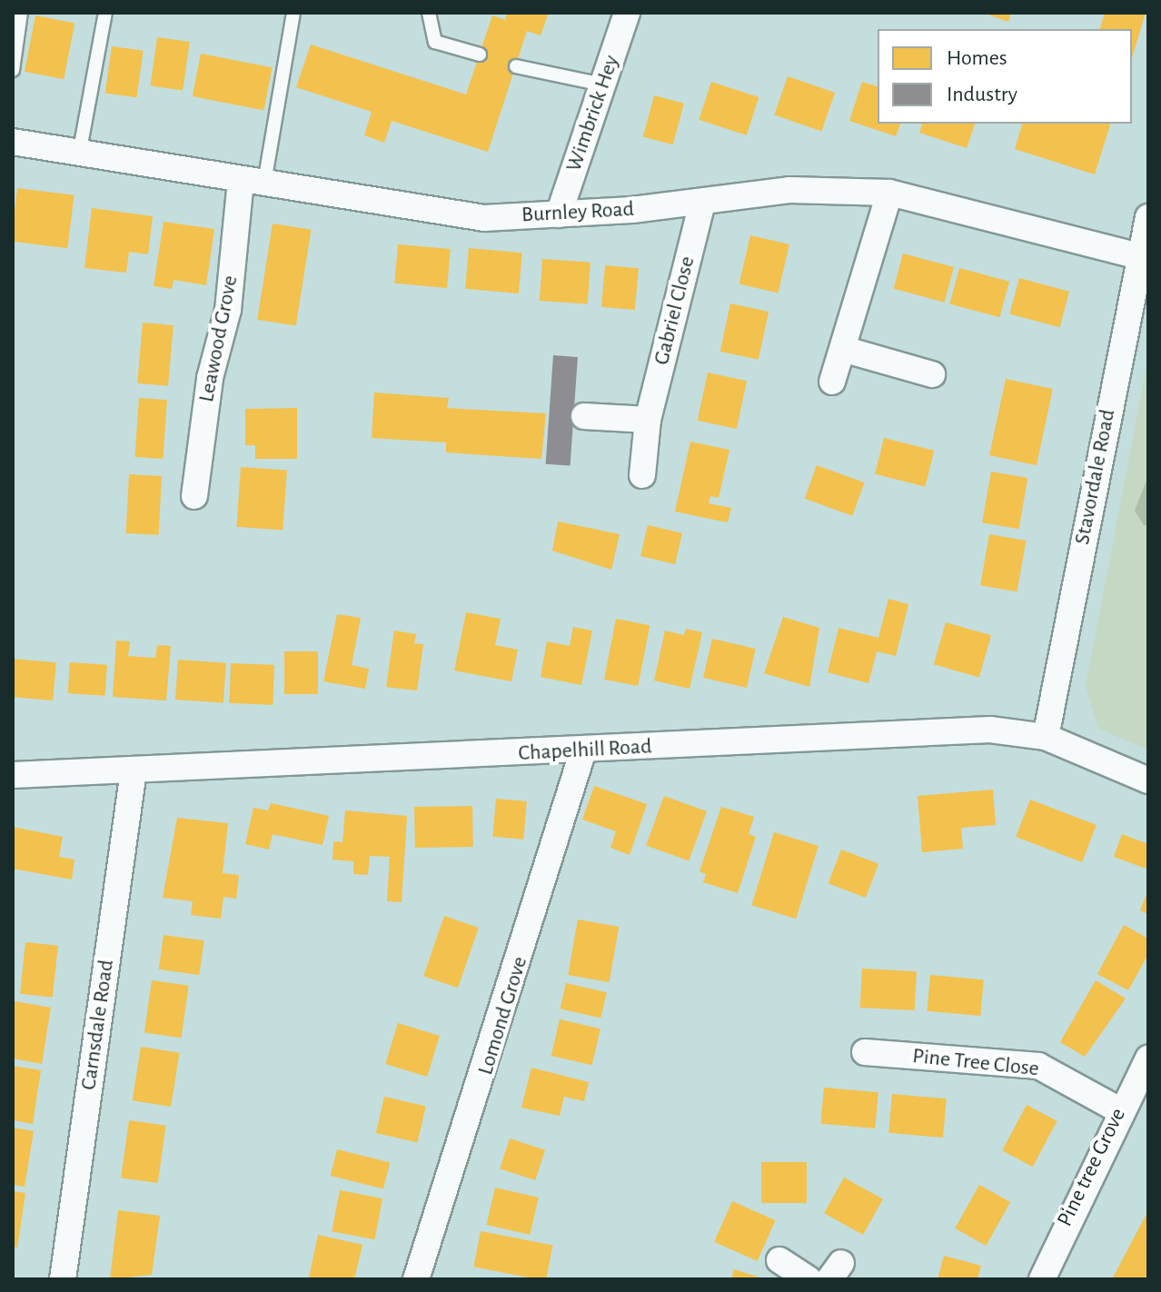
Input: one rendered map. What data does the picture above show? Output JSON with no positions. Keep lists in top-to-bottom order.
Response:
{
  "streets": {
    "street": [
      "Wimbrick Hey",
      "Burnley Road",
      "Gabriel Close",
      "Leawood Grove",
      "Stavordale Road",
      "Chapelhill Road",
      "Lomond Grove",
      "Carnsdale Road",
      "Pine Tree Close",
      "Pine tree Grove"
    ]
  },
  "crossings": [
    ["Wimbrick Hey", "Burnley Road"],
    ["Burnley Road", "Gabriel Close"],
    ["Burnley Road", "Leawood Grove"],
    ["Burnley Road", "Stavordale Road"],
    ["Stavordale Road", "Chapelhill Road"],
    ["Chapelhill Road", "Lomond Grove"],
    ["Chapelhill Road", "Carnsdale Road"],
    ["Pine Tree Close", "Pine tree Grove"]
  ],
  "legend": ["Homes", "Industry"]
}
